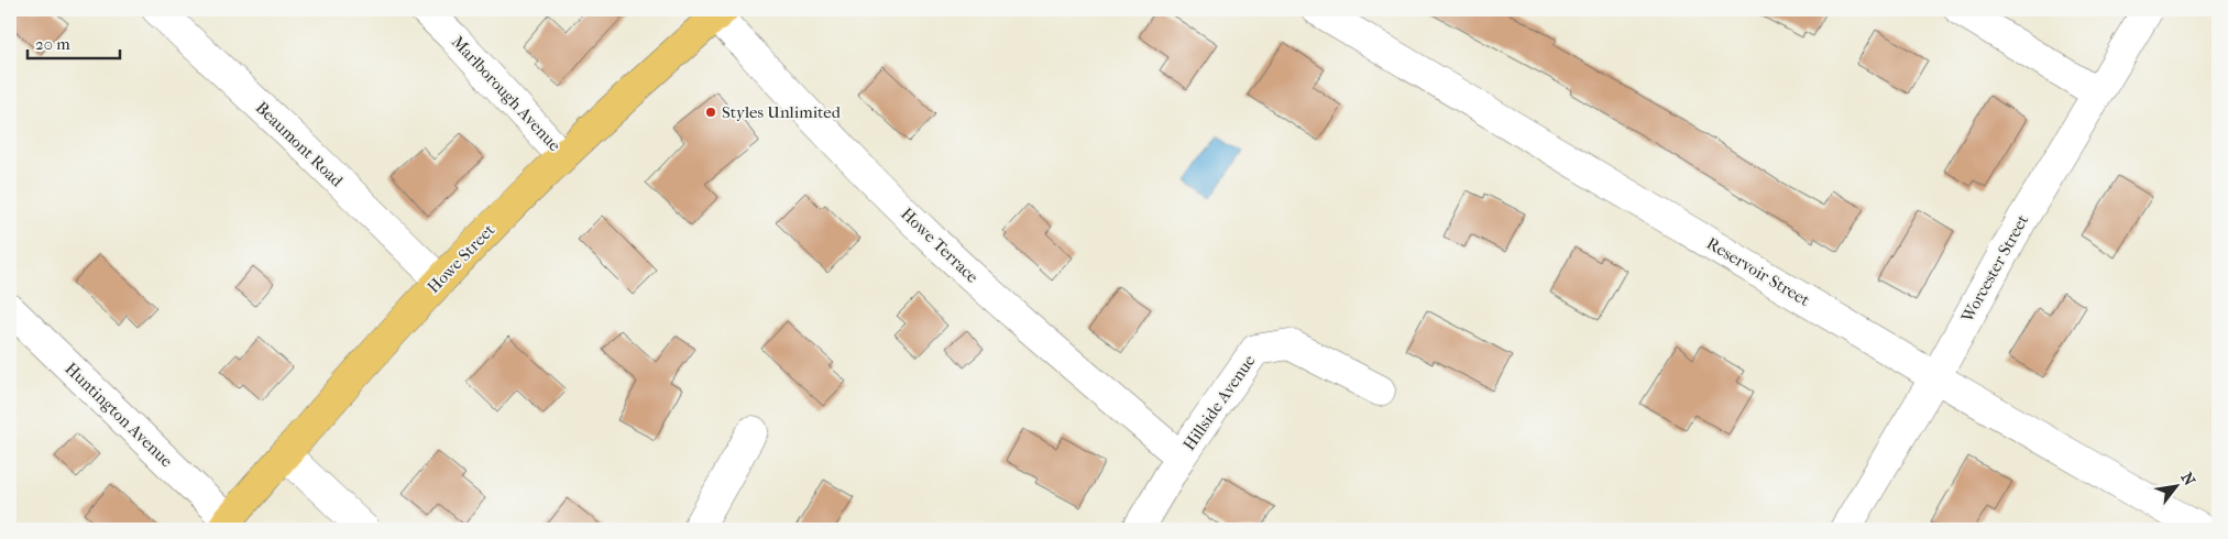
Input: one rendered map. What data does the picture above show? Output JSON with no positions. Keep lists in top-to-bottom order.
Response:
{
  "streets": {
    "main road": ["Howe Street"],
    "street": [
      "Marlborough Avenue",
      "Beaumont Road",
      "Howe Terrace",
      "Worcester Street",
      "Reservoir Street",
      "Hillside Avenue",
      "Huntington Avenue"
    ]
  },
  "crossings": [
    ["Marlborough Avenue", "Howe Street"],
    ["Beaumont Road", "Howe Street"],
    ["Howe Terrace", "Howe Street"],
    ["Howe Terrace", "Hillside Avenue"],
    ["Howe Street", "Huntington Avenue"],
    ["Worcester Street", "Reservoir Street"]
  ],
  "places": ["Styles Unlimited"],
  "scale_bar": "20 m",
  "north": "top right"
}
